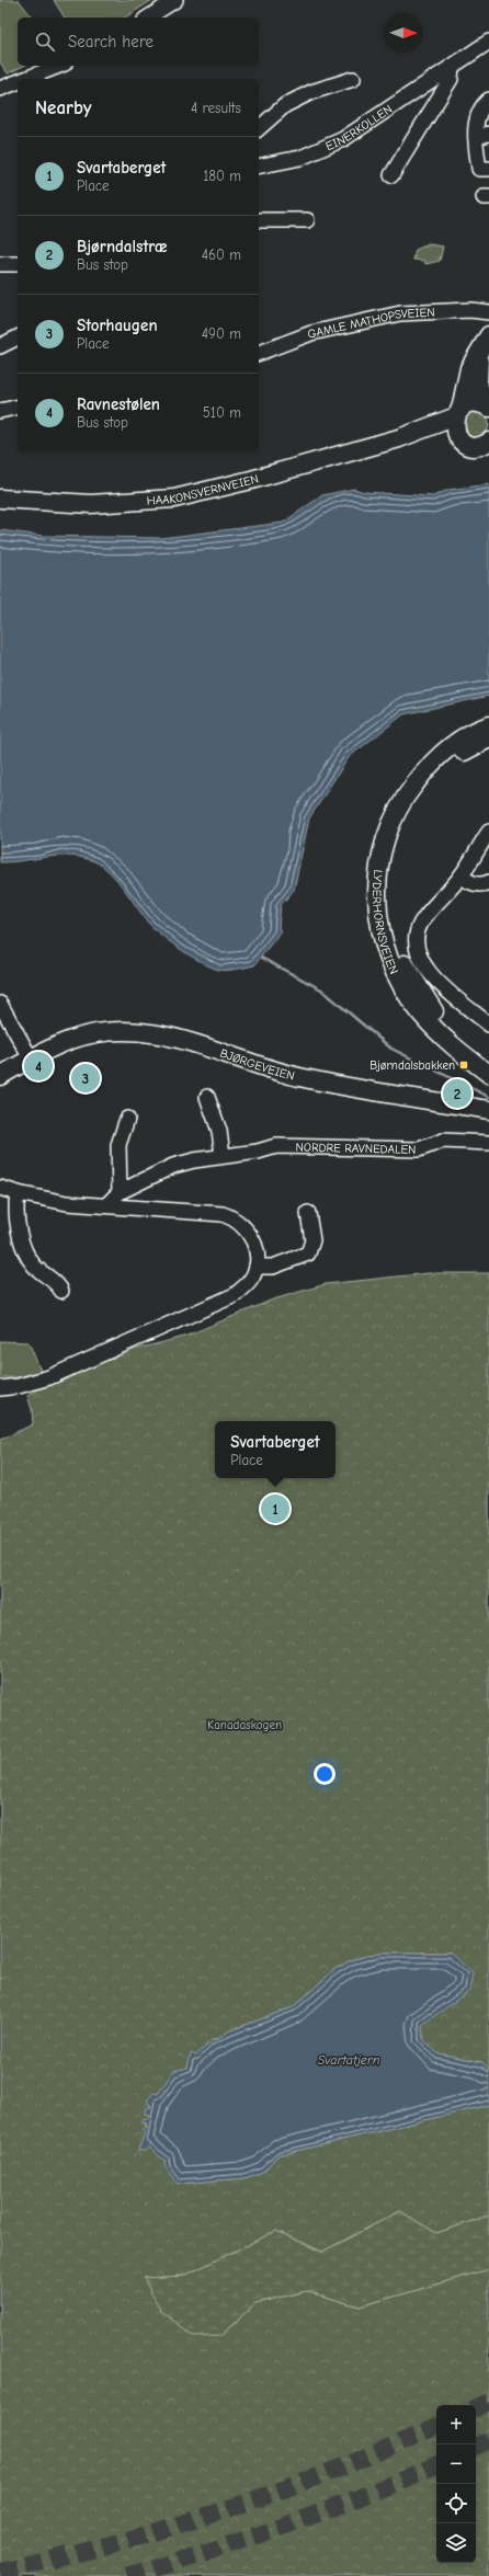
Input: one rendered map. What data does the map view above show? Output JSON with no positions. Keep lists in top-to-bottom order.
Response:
{
  "streets": {
    "main road": ["HAAKONSVERNVEIEN", "LYDERHORNSVEIEN", "BJØRGEVEIEN"],
    "street": ["EINERKOLLEN", "GAMLE MATHOPSVEIEN", "NORDRE RAVNEDALEN"]
  },
  "water": ["Svartatjern"],
  "parks": ["Kanadaskogen"],
  "places": {
    "transit": ["Bjørndalsbakken"]
  },
  "north": "right",
  "page": {
    "search": "Search here",
    "heading": ["Nearby", "4 results"],
    "list": [
      {
        "mark": "1",
        "name": "Svartaberget",
        "note": "Place",
        "value": "180 m"
      },
      {
        "mark": "2",
        "name": "Bjørndalstræ",
        "note": "Bus stop",
        "value": "460 m"
      },
      {
        "mark": "3",
        "name": "Storhaugen",
        "note": "Place",
        "value": "490 m"
      },
      {
        "mark": "4",
        "name": "Ravnestølen",
        "note": "Bus stop",
        "value": "510 m"
      }
    ],
    "pins": [
      "4",
      "3",
      "2",
      "1"
    ],
    "popup": ["Svartaberget", "Place"],
    "map_buttons": ["+", "−"]
  }
}
